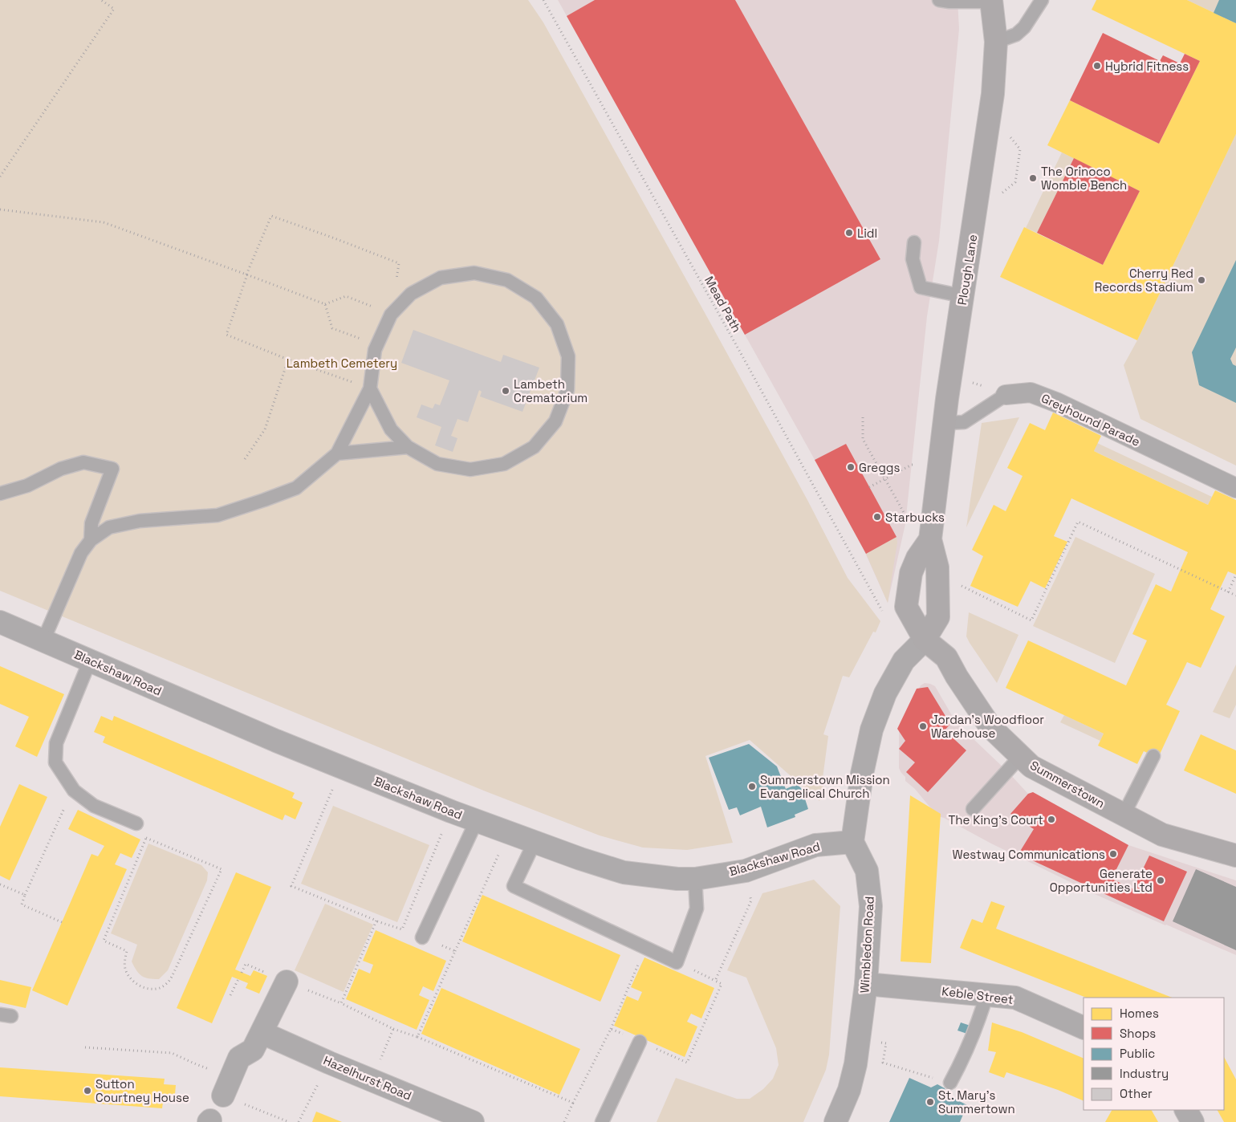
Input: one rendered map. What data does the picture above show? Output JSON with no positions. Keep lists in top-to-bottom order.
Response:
{
  "streets": {
    "main road": ["Plough Lane", "Summerstown"],
    "street": [
      "Greyhound Parade",
      "Blackshaw Road",
      "Wimbledon Road",
      "Keble Street",
      "Hazelhurst Road"
    ],
    "path": ["Mead Path"]
  },
  "crossings": [
    ["Plough Lane", "Greyhound Parade"],
    ["Plough Lane", "Summerstown"],
    ["Blackshaw Road", "Wimbledon Road"],
    ["Wimbledon Road", "Keble Street"]
  ],
  "parks": ["Lambeth Cemetery"],
  "places": [
    "Hybrid Fitness",
    "The Orinoco Womble Bench",
    "Lidl",
    "Cherry Red Records Stadium",
    "Lambeth Crematorium",
    "Greggs",
    "Starbucks",
    "Jordan's Woodfloor Warehouse",
    "Summerstown Mission Evangelical Church",
    "The King's Court",
    "Westway Communications",
    "Generate Opportunities Ltd",
    "Sutton Courtney House",
    "St. Mary's Summertown"
  ],
  "legend": [
    "Homes",
    "Shops",
    "Public",
    "Industry",
    "Other"
  ]
}
